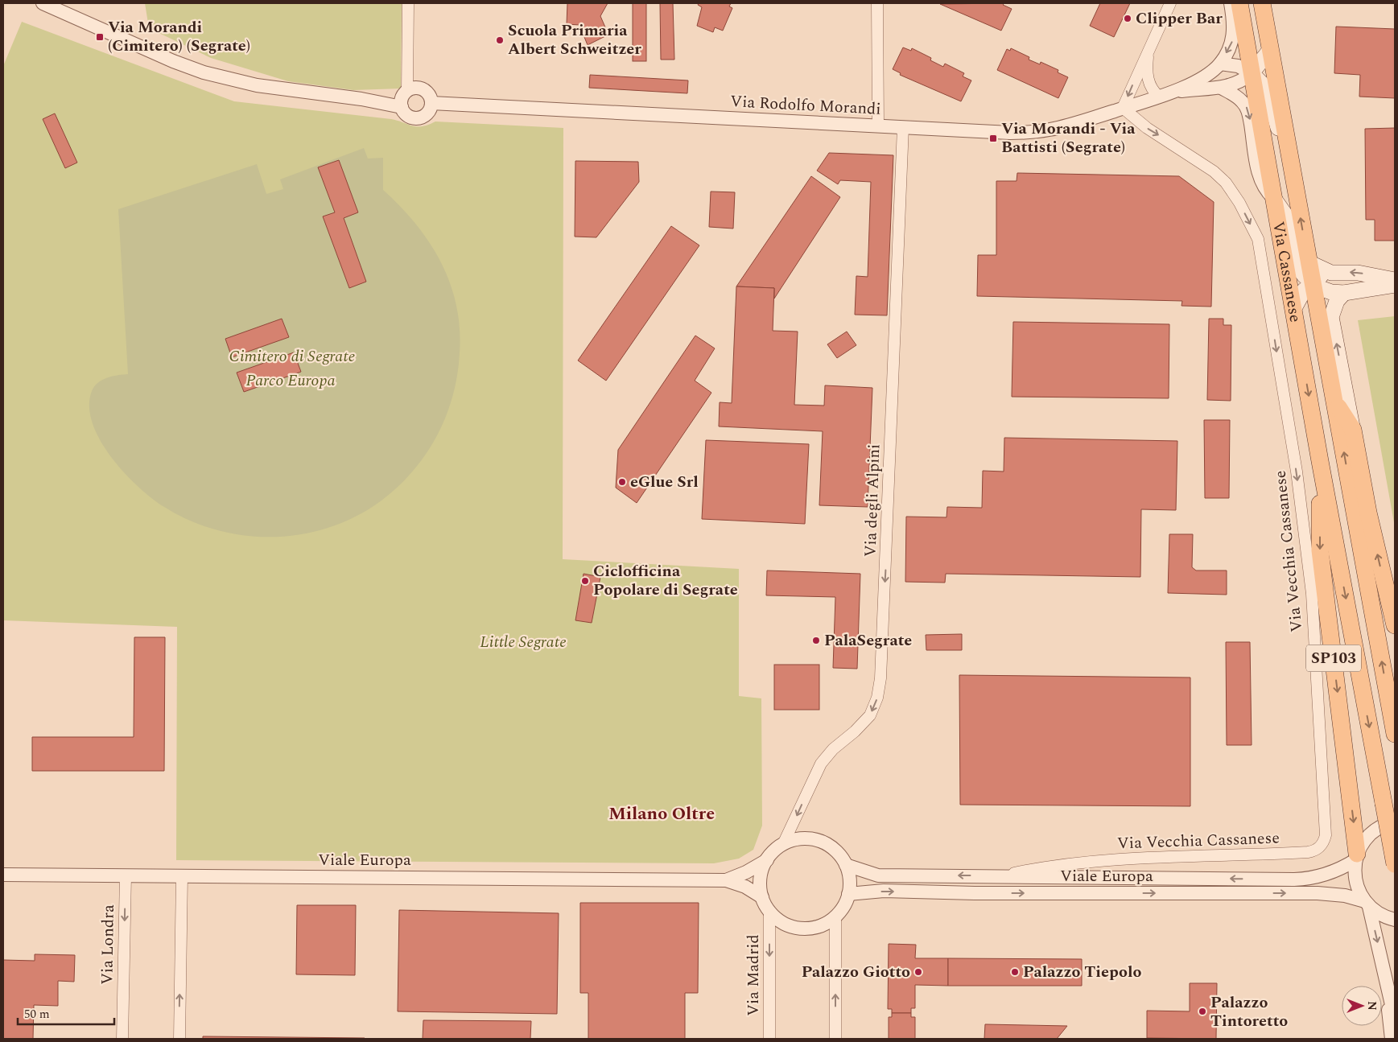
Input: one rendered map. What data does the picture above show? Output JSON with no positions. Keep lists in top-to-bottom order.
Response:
{
  "streets": {
    "main road": ["Via Cassanese", "SP103"],
    "street": [
      "Via Rodolfo Morandi",
      "Via degli Alpini",
      "Via Vecchia Cassanese",
      "Viale Europa",
      "Via Londra",
      "Via Madrid"
    ]
  },
  "crossings": [
    ["Via Rodolfo Morandi", "Via Cassanese"],
    ["Via Rodolfo Morandi", "Via degli Alpini"],
    ["Via Rodolfo Morandi", "Via Vecchia Cassanese"],
    ["Via Cassanese", "SP103"],
    ["Via degli Alpini", "Viale Europa"],
    ["Via degli Alpini", "Via Madrid"],
    ["Via Vecchia Cassanese", "Viale Europa"],
    ["SP103", "Viale Europa"],
    ["Viale Europa", "Via Londra"],
    ["Viale Europa", "Via Madrid"]
  ],
  "one_way": ["Via degli Alpini"],
  "districts": ["Milano Oltre"],
  "parks": ["Cimitero di Segrate", "Parco Europa", "Little Segrate"],
  "places": {
    "other": [
      "Clipper Bar",
      "Scuola Primaria Albert Schweitzer",
      "eGlue Srl",
      "Ciclofficina Popolare di Segrate",
      "PalaSegrate",
      "Palazzo Giotto",
      "Palazzo Tiepolo",
      "Palazzo Tintoretto"
    ],
    "transit": ["Via Morandi (Cimitero) (Segrate)", "Via Morandi - Via Battisti (Segrate)"]
  },
  "scale_bar": "50 m",
  "north": "right"
}
